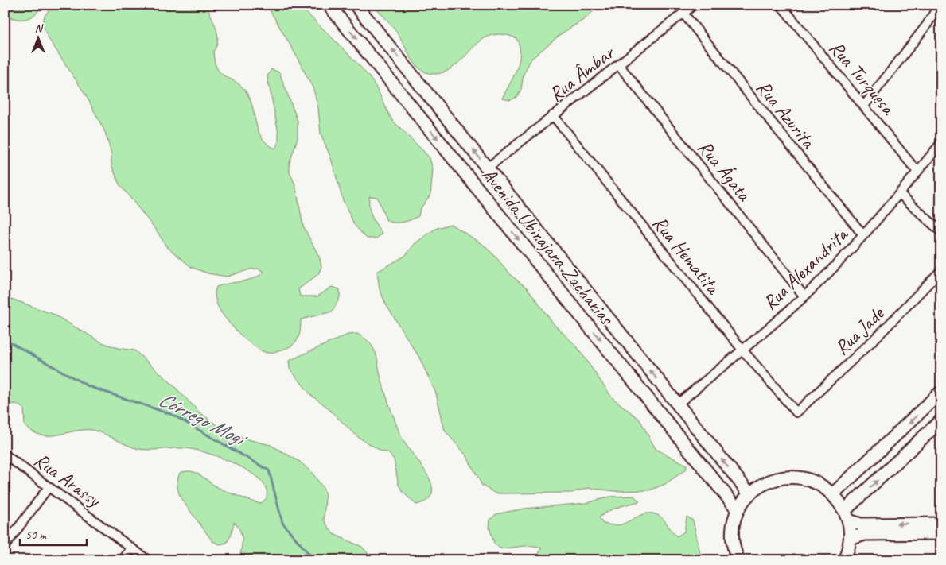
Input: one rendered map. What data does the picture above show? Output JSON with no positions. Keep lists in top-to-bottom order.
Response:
{
  "streets": {
    "main road": ["Avenida Ubirajara Zacharias"],
    "street": [
      "Rua Âmbar",
      "Rua Turquesa",
      "Rua Azurita",
      "Rua Ágata",
      "Rua Hematita",
      "Rua Alexandrita",
      "Rua Jade",
      "Rua Arassy"
    ]
  },
  "crossings": [
    ["Rua Âmbar", "Rua Azurita"],
    ["Rua Âmbar", "Rua Ágata"],
    ["Rua Âmbar", "Avenida Ubirajara Zacharias"],
    ["Rua Âmbar", "Rua Hematita"],
    ["Rua Turquesa", "Rua Alexandrita"],
    ["Rua Azurita", "Rua Alexandrita"],
    ["Rua Ágata", "Rua Alexandrita"],
    ["Avenida Ubirajara Zacharias", "Rua Alexandrita"],
    ["Rua Hematita", "Rua Alexandrita"],
    ["Rua Hematita", "Rua Jade"]
  ],
  "water": ["Córrego Mogi"],
  "scale_bar": "50 m",
  "north": "top"
}
